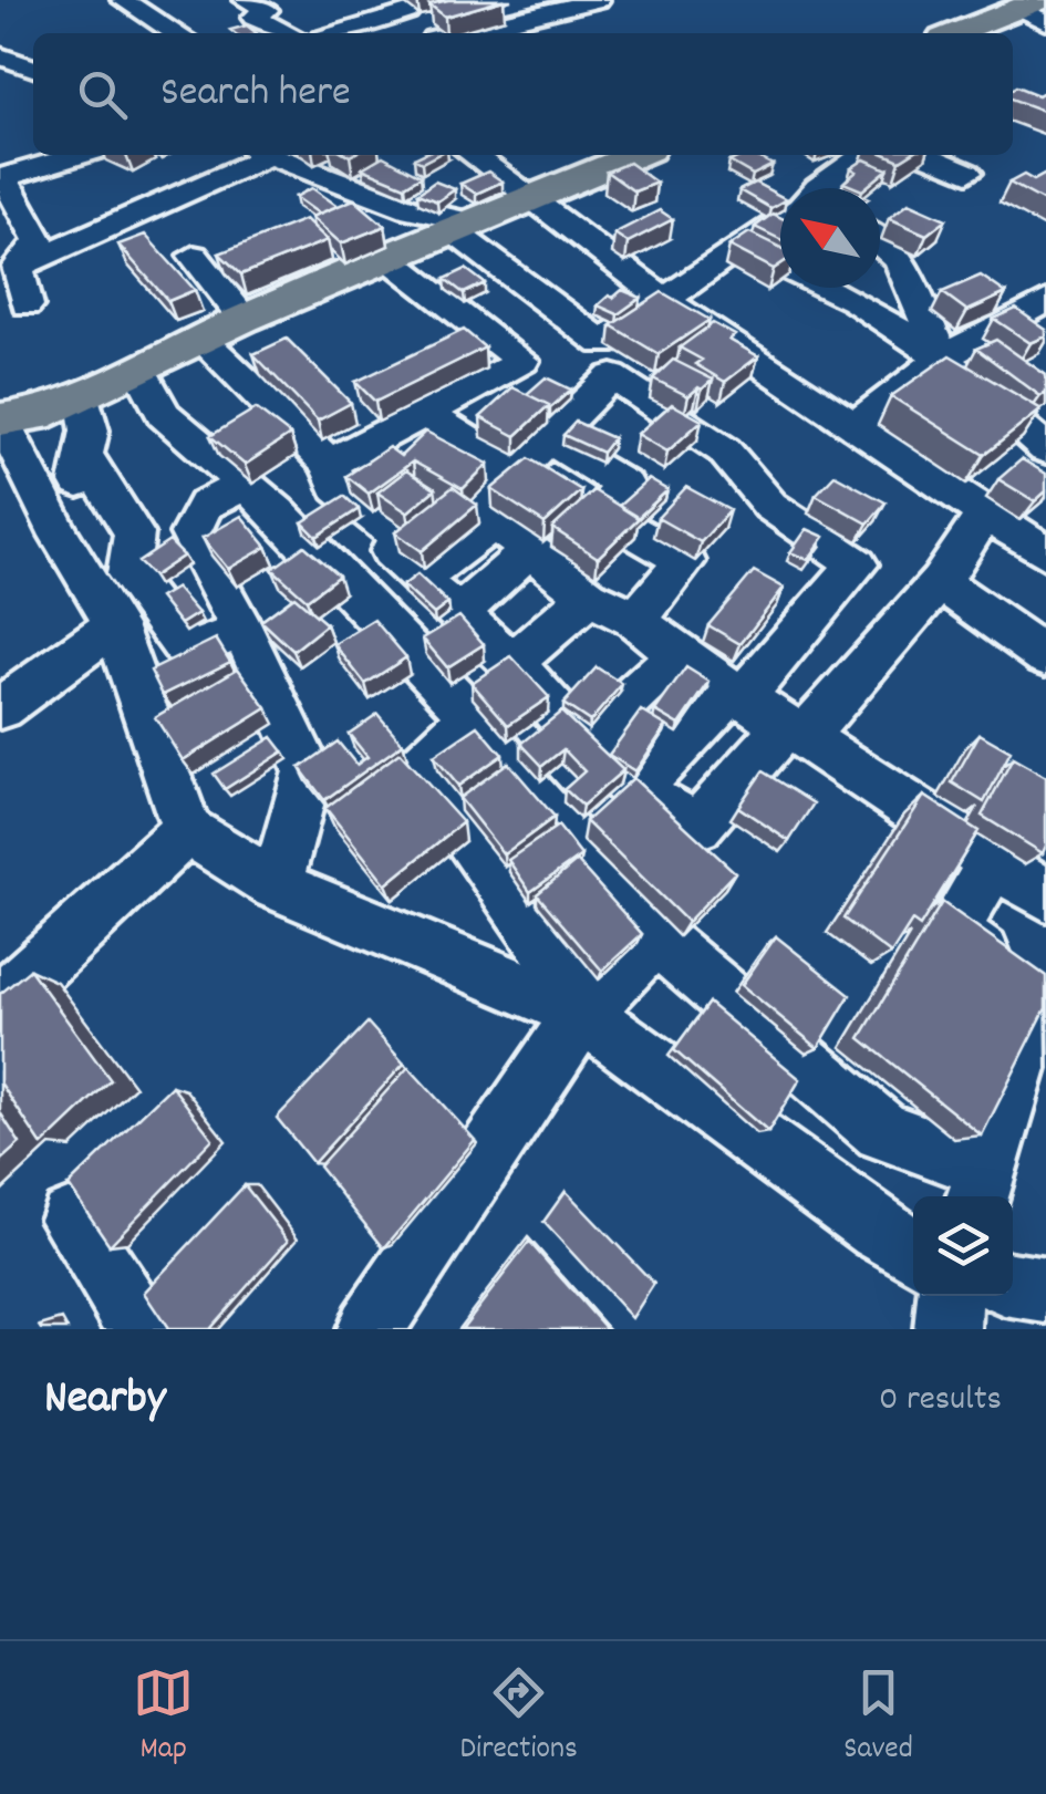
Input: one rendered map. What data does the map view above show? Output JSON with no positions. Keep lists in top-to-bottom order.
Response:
{
  "north": "top left",
  "page": {
    "search": "Search here",
    "heading": ["Nearby", "0 results"],
    "nav": ["Map", "Directions", "Saved"]
  }
}
